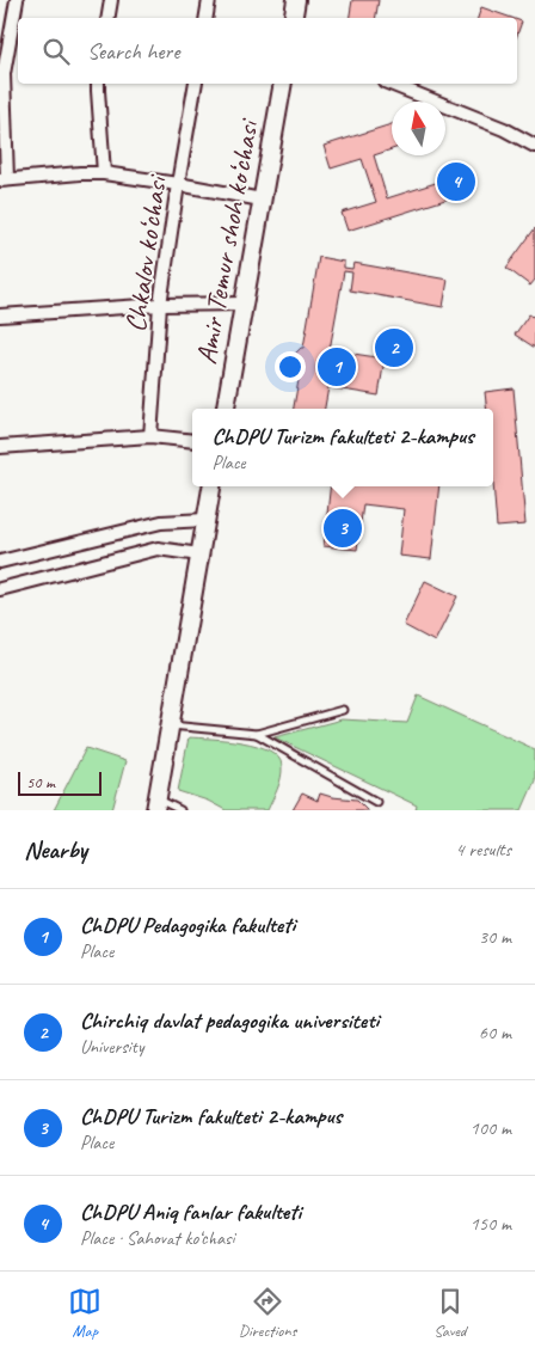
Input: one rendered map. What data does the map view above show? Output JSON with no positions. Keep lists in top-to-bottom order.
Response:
{
  "streets": {
    "main road": ["Amir Temur shoh ko‘chasi"],
    "street": ["Chkalov ko‘chasi"]
  },
  "scale_bar": "50 m",
  "north": "top",
  "page": {
    "search": "Search here",
    "pins": [
      "4",
      "2",
      "1",
      "3"
    ],
    "popup": ["ChDPU Turizm fakulteti 2-kampus", "Place"],
    "scale": "50 m",
    "heading": ["Nearby", "4 results"],
    "list": [
      {
        "mark": "1",
        "name": "ChDPU Pedagogika fakulteti",
        "note": "Place",
        "value": "30 m"
      },
      {
        "mark": "2",
        "name": "Chirchiq davlat pedagogika universiteti",
        "note": "University",
        "value": "60 m"
      },
      {
        "mark": "3",
        "name": "ChDPU Turizm fakulteti 2-kampus",
        "note": "Place",
        "value": "100 m"
      },
      {
        "mark": "4",
        "name": "ChDPU Aniq fanlar fakulteti",
        "note": "Place · Sahovat ko‘chasi",
        "value": "150 m"
      }
    ],
    "nav": ["Map", "Directions", "Saved"]
  }
}
